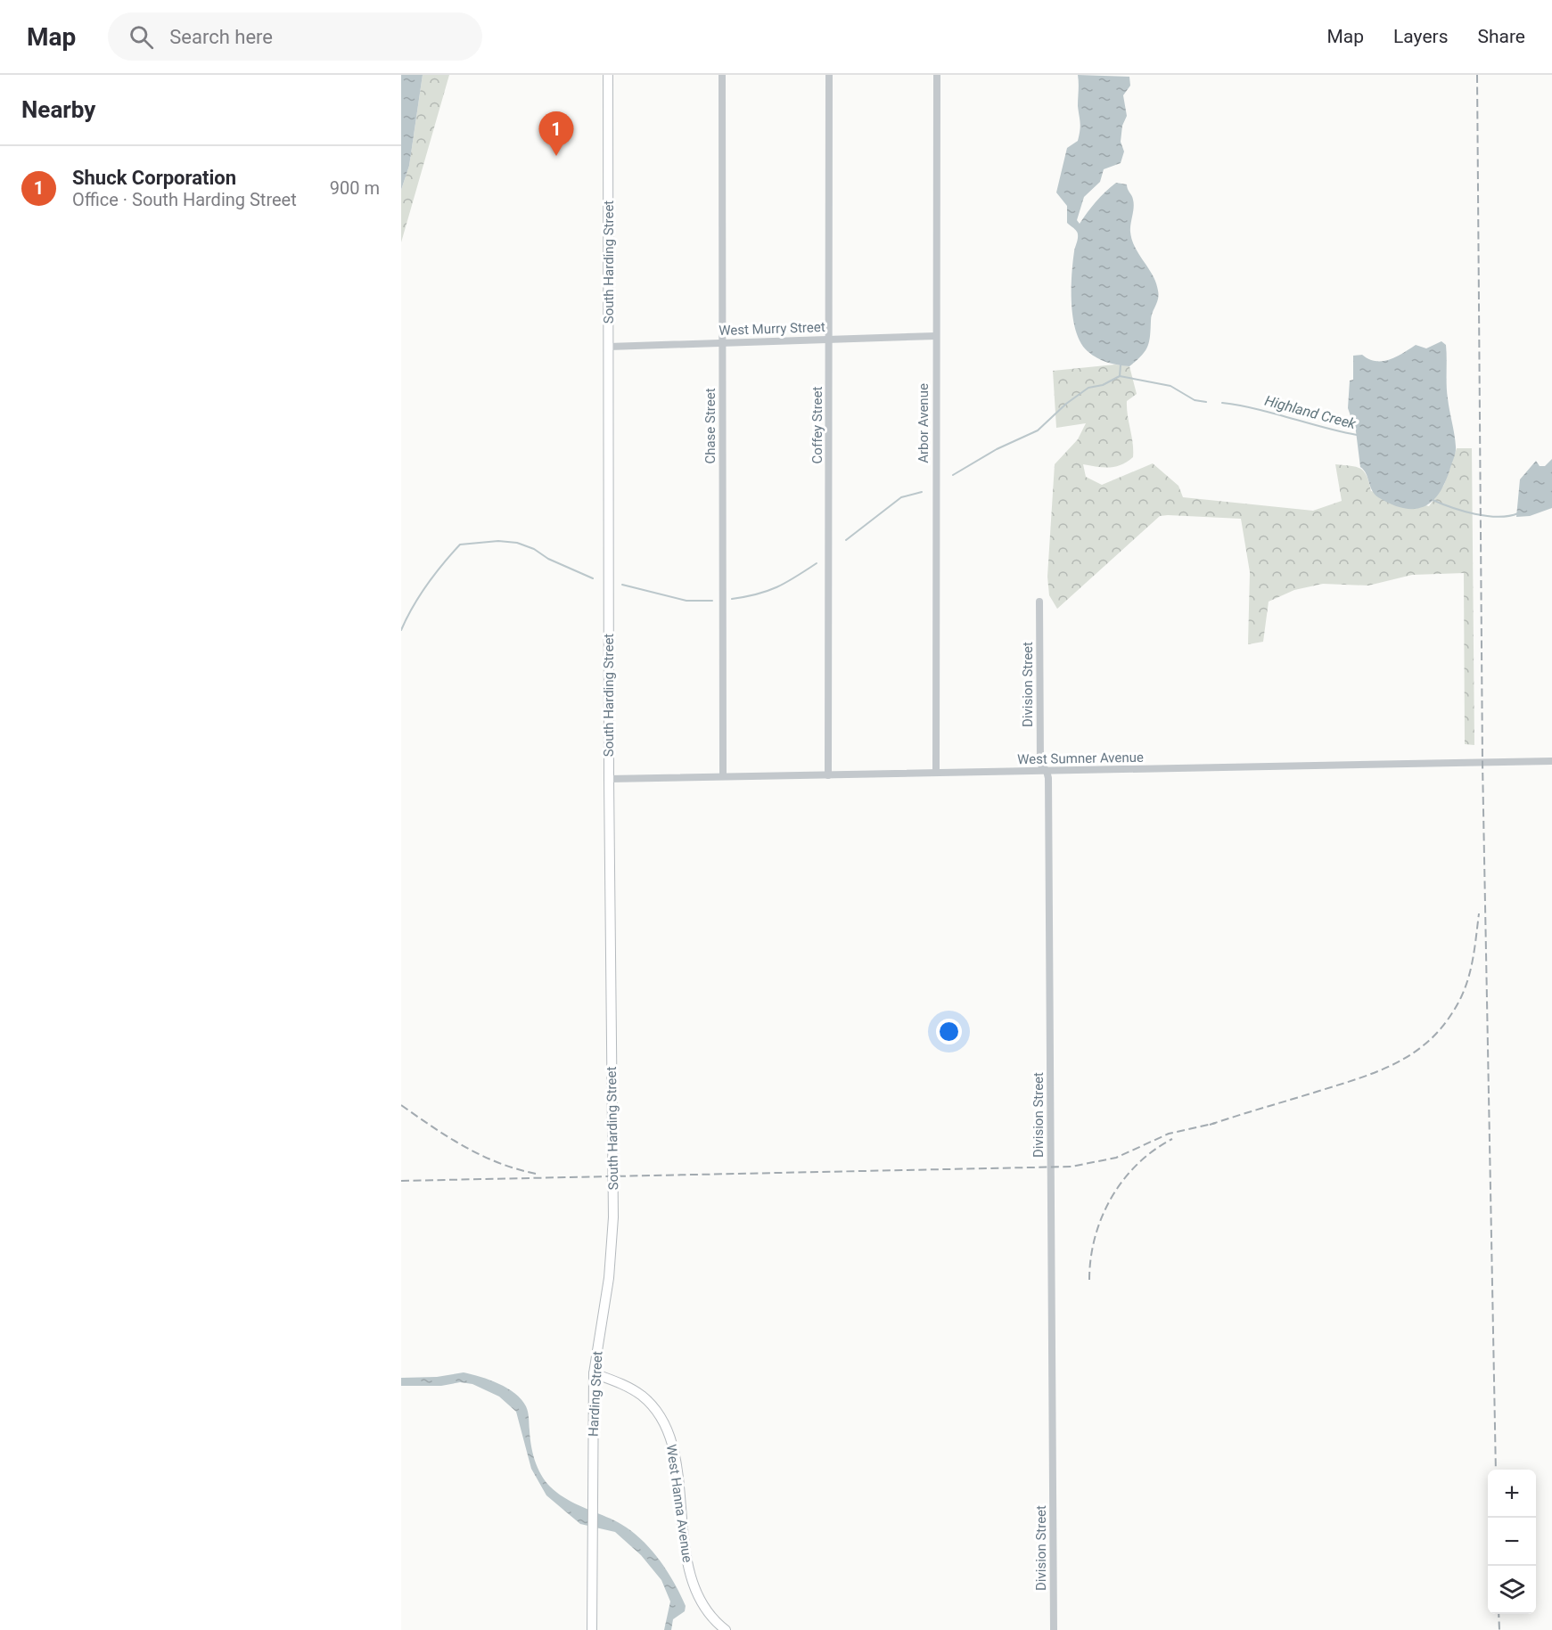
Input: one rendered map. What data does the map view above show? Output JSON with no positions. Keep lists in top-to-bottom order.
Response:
{
  "streets": {
    "main road": ["South Harding Street", "Harding Street", "West Hanna Avenue"],
    "street": [
      "West Murry Street",
      "Arbor Avenue",
      "Coffey Street",
      "Chase Street",
      "Division Street",
      "West Sumner Avenue"
    ]
  },
  "crossings": [
    ["South Harding Street", "West Murry Street"],
    ["South Harding Street", "West Sumner Avenue"],
    ["South Harding Street", "Harding Street"],
    ["West Murry Street", "Arbor Avenue"],
    ["West Murry Street", "Coffey Street"],
    ["West Murry Street", "Chase Street"],
    ["Arbor Avenue", "West Sumner Avenue"],
    ["Coffey Street", "West Sumner Avenue"],
    ["Chase Street", "West Sumner Avenue"],
    ["Division Street", "West Sumner Avenue"],
    ["Harding Street", "West Hanna Avenue"]
  ],
  "water": ["Highland Creek"],
  "page": {
    "header": "Map",
    "search": "Search here",
    "nav": ["Map", "Layers", "Share"],
    "heading": "Nearby",
    "pins": "1",
    "list": [
      {
        "mark": "1",
        "name": "Shuck Corporation",
        "note": "Office · South Harding Street",
        "value": "900 m"
      }
    ],
    "map_buttons": ["+", "−"]
  }
}
